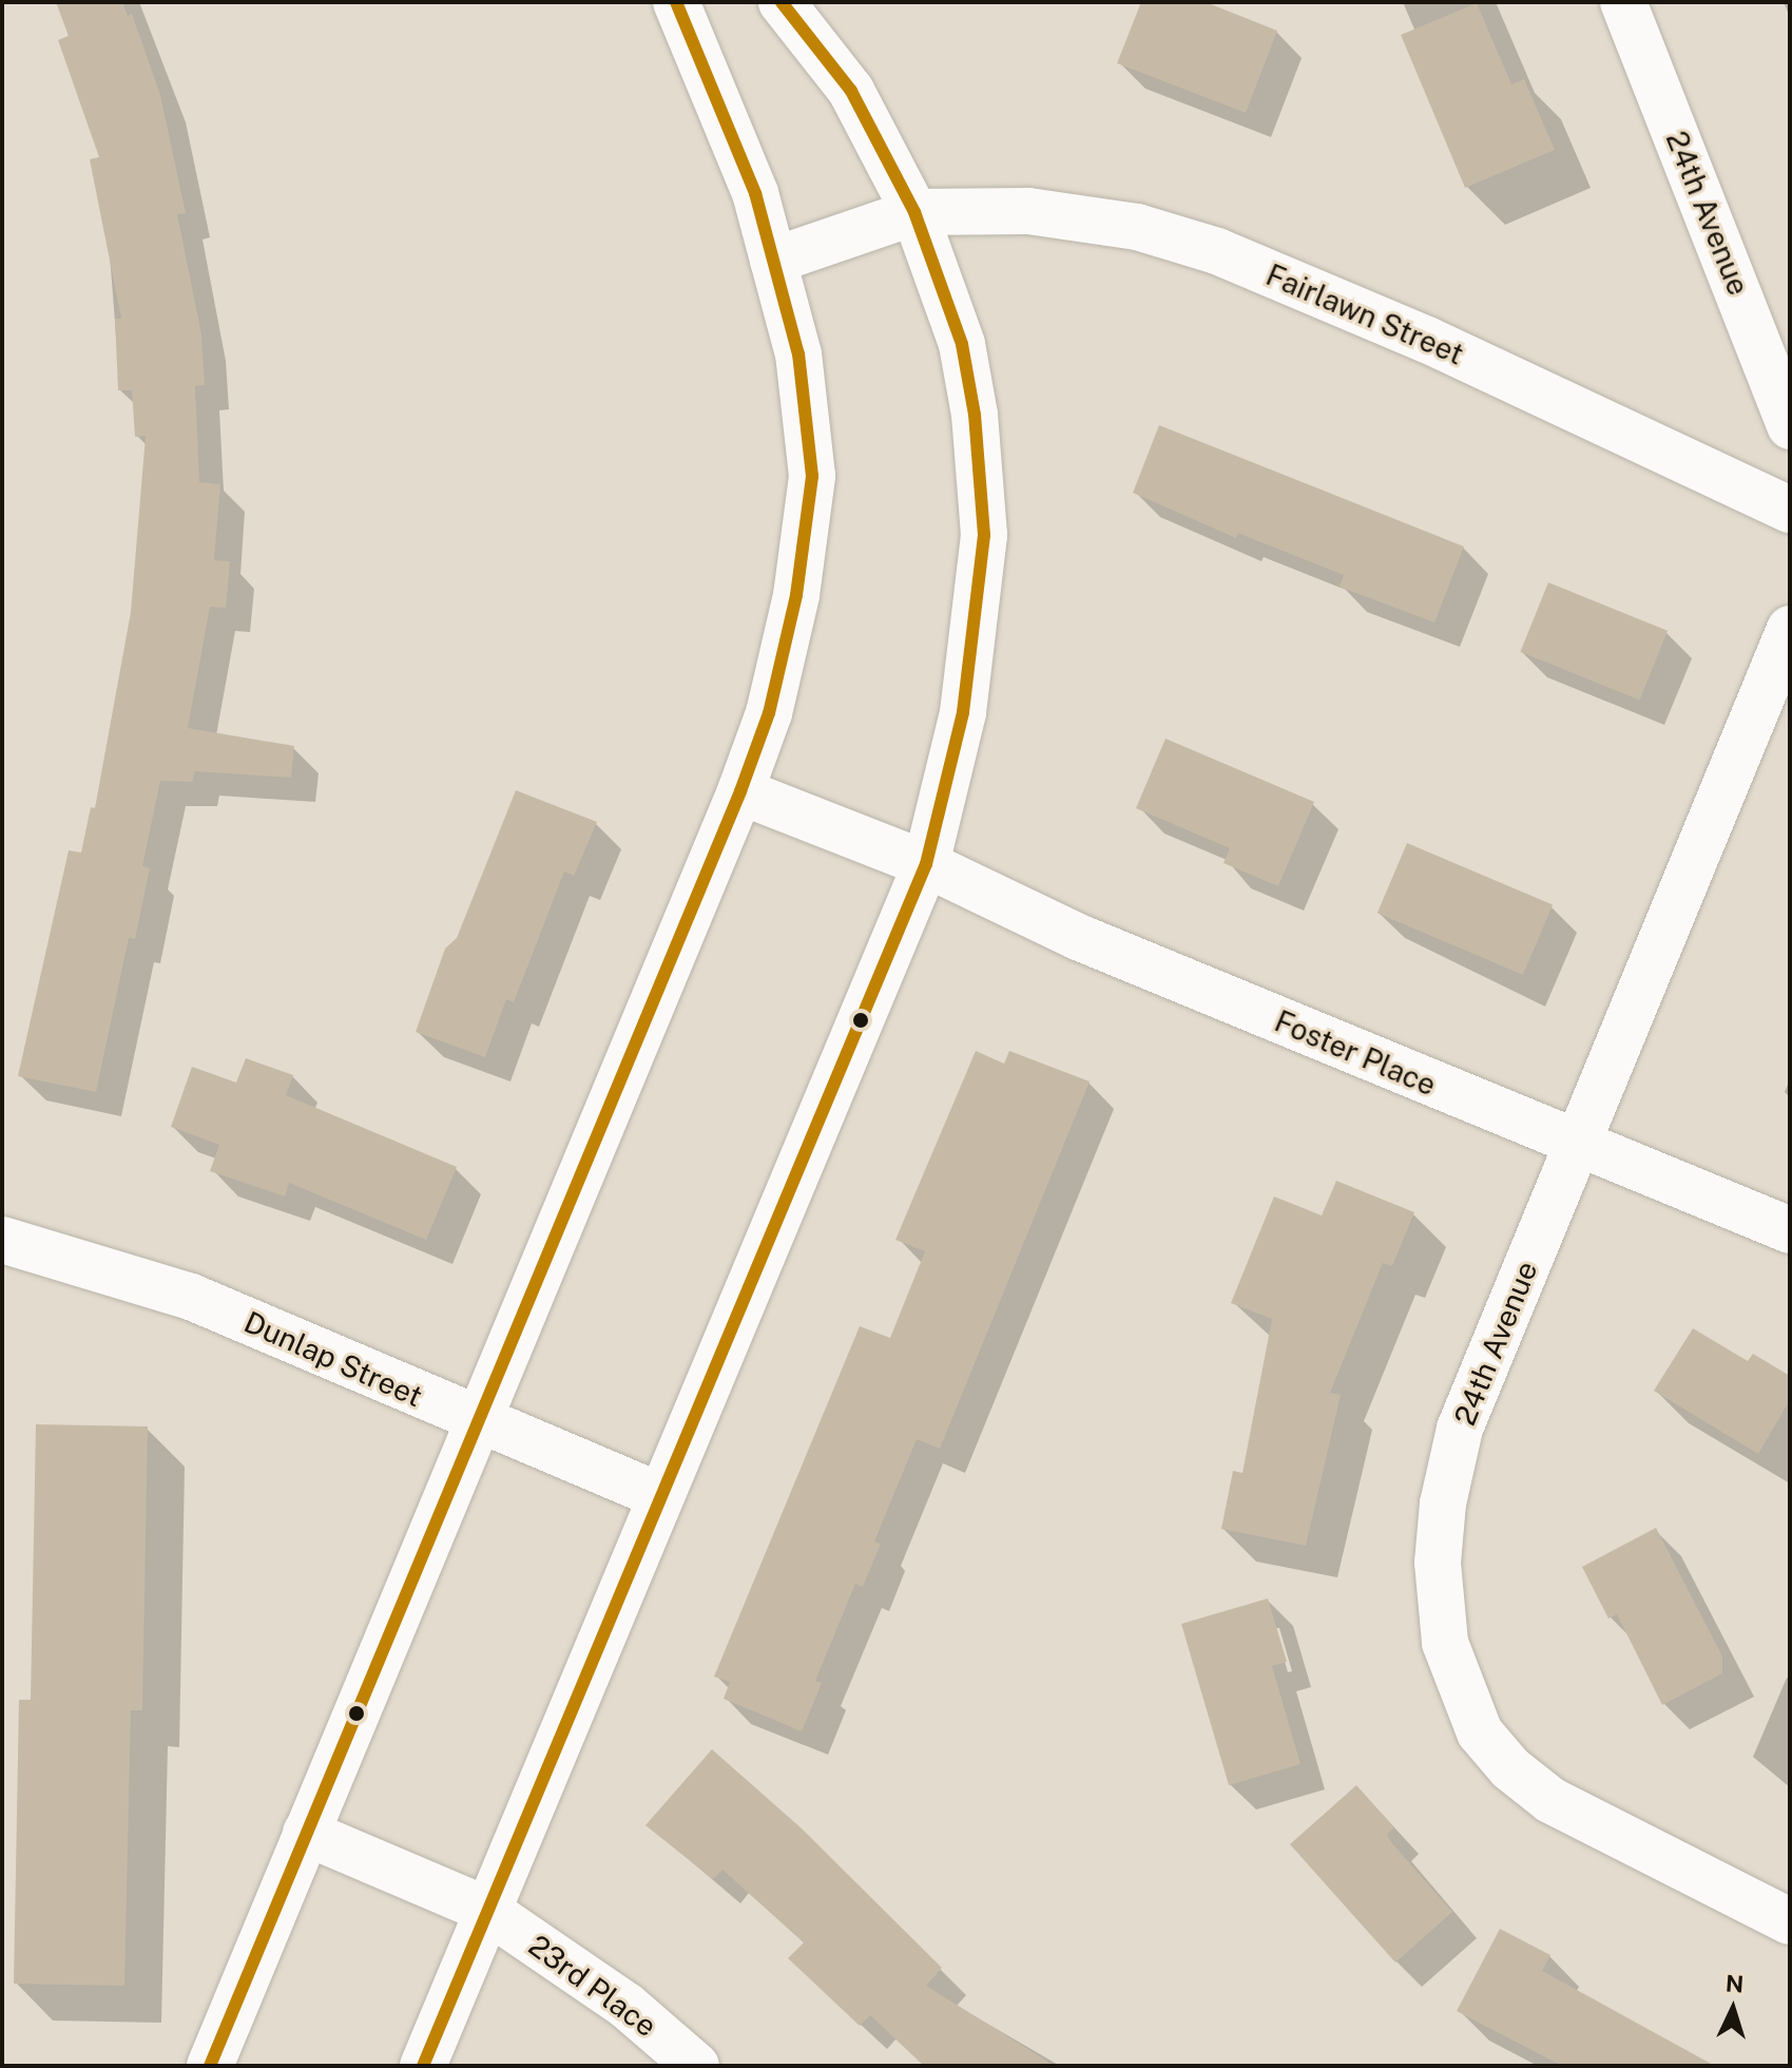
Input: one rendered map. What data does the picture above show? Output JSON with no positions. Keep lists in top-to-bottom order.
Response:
{
  "streets": {
    "street": [
      "24th Avenue",
      "Fairlawn Street",
      "Foster Place",
      "Dunlap Street",
      "23rd Place"
    ]
  },
  "crossings": [
    ["24th Avenue", "Foster Place"]
  ],
  "north": "top"
}
